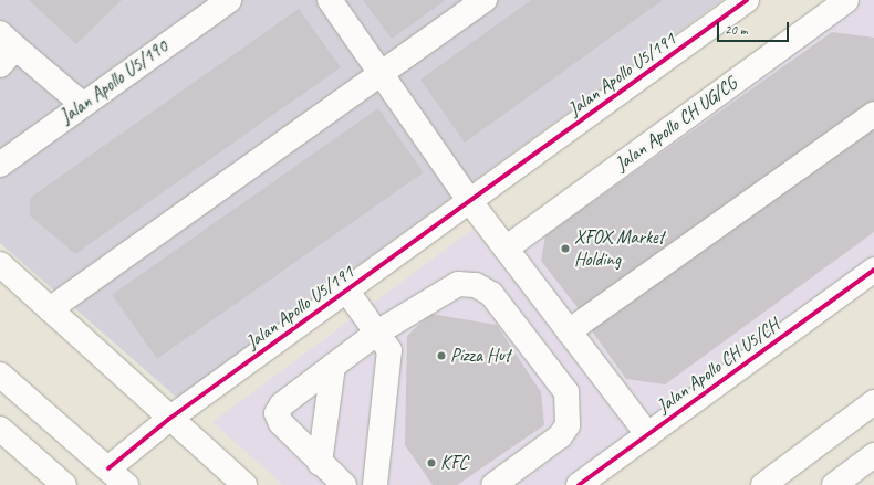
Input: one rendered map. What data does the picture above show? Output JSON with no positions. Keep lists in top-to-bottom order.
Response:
{
  "streets": {
    "main road": [
      "Jalan Apollo U5/191",
      "Jalan Apollo U5/190",
      "Jalan Apollo CH UG/CG",
      "Jalan Apollo CH U5/CH"
    ]
  },
  "places": ["XFOX Market Holding", "Pizza Hut", "KFC"],
  "scale_bar": "20 m"
}
